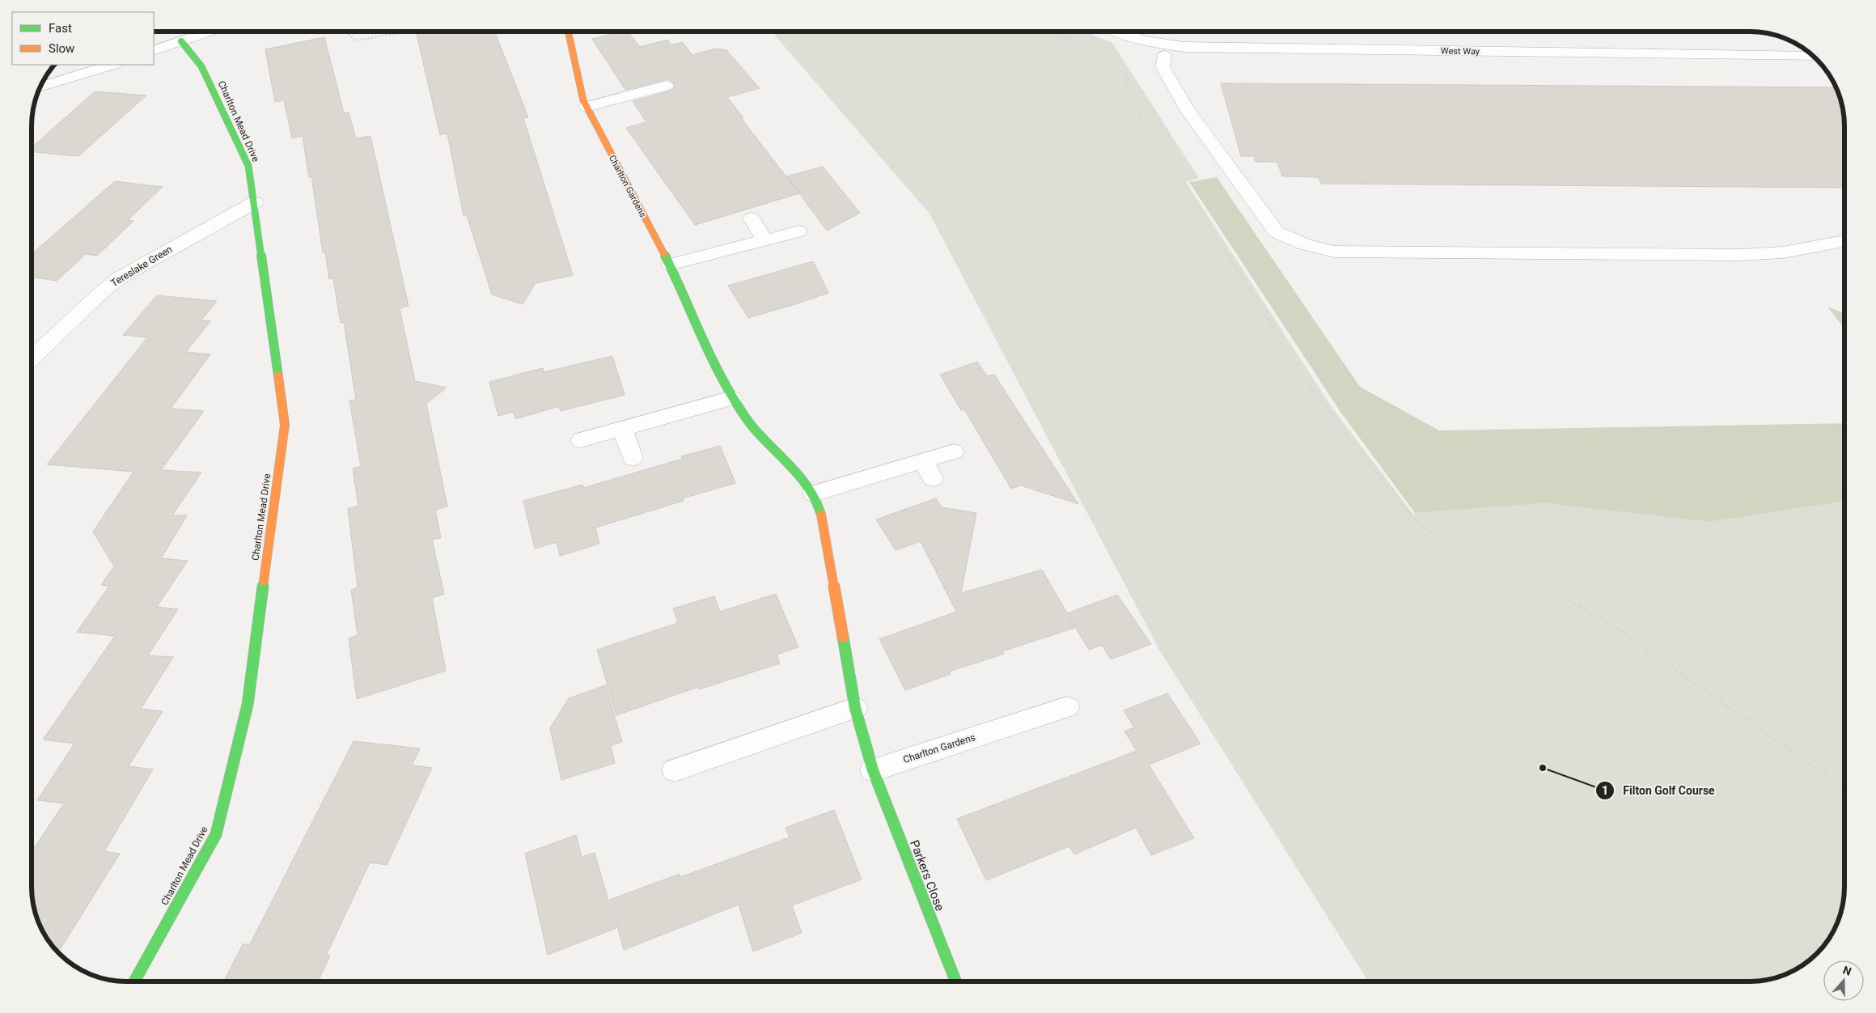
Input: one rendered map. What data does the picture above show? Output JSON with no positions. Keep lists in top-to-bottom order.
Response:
{
  "streets": {
    "street": [
      "West Way",
      "Charlton Mead Drive",
      "Charlton Gardens",
      "Tereslake Green",
      "Parkers Close"
    ]
  },
  "crossings": [
    ["Charlton Mead Drive", "Tereslake Green"],
    ["Charlton Gardens", "Parkers Close"]
  ],
  "places": ["Filton Golf Course"],
  "legend": ["Fast", "Slow"],
  "north": "top"
}
